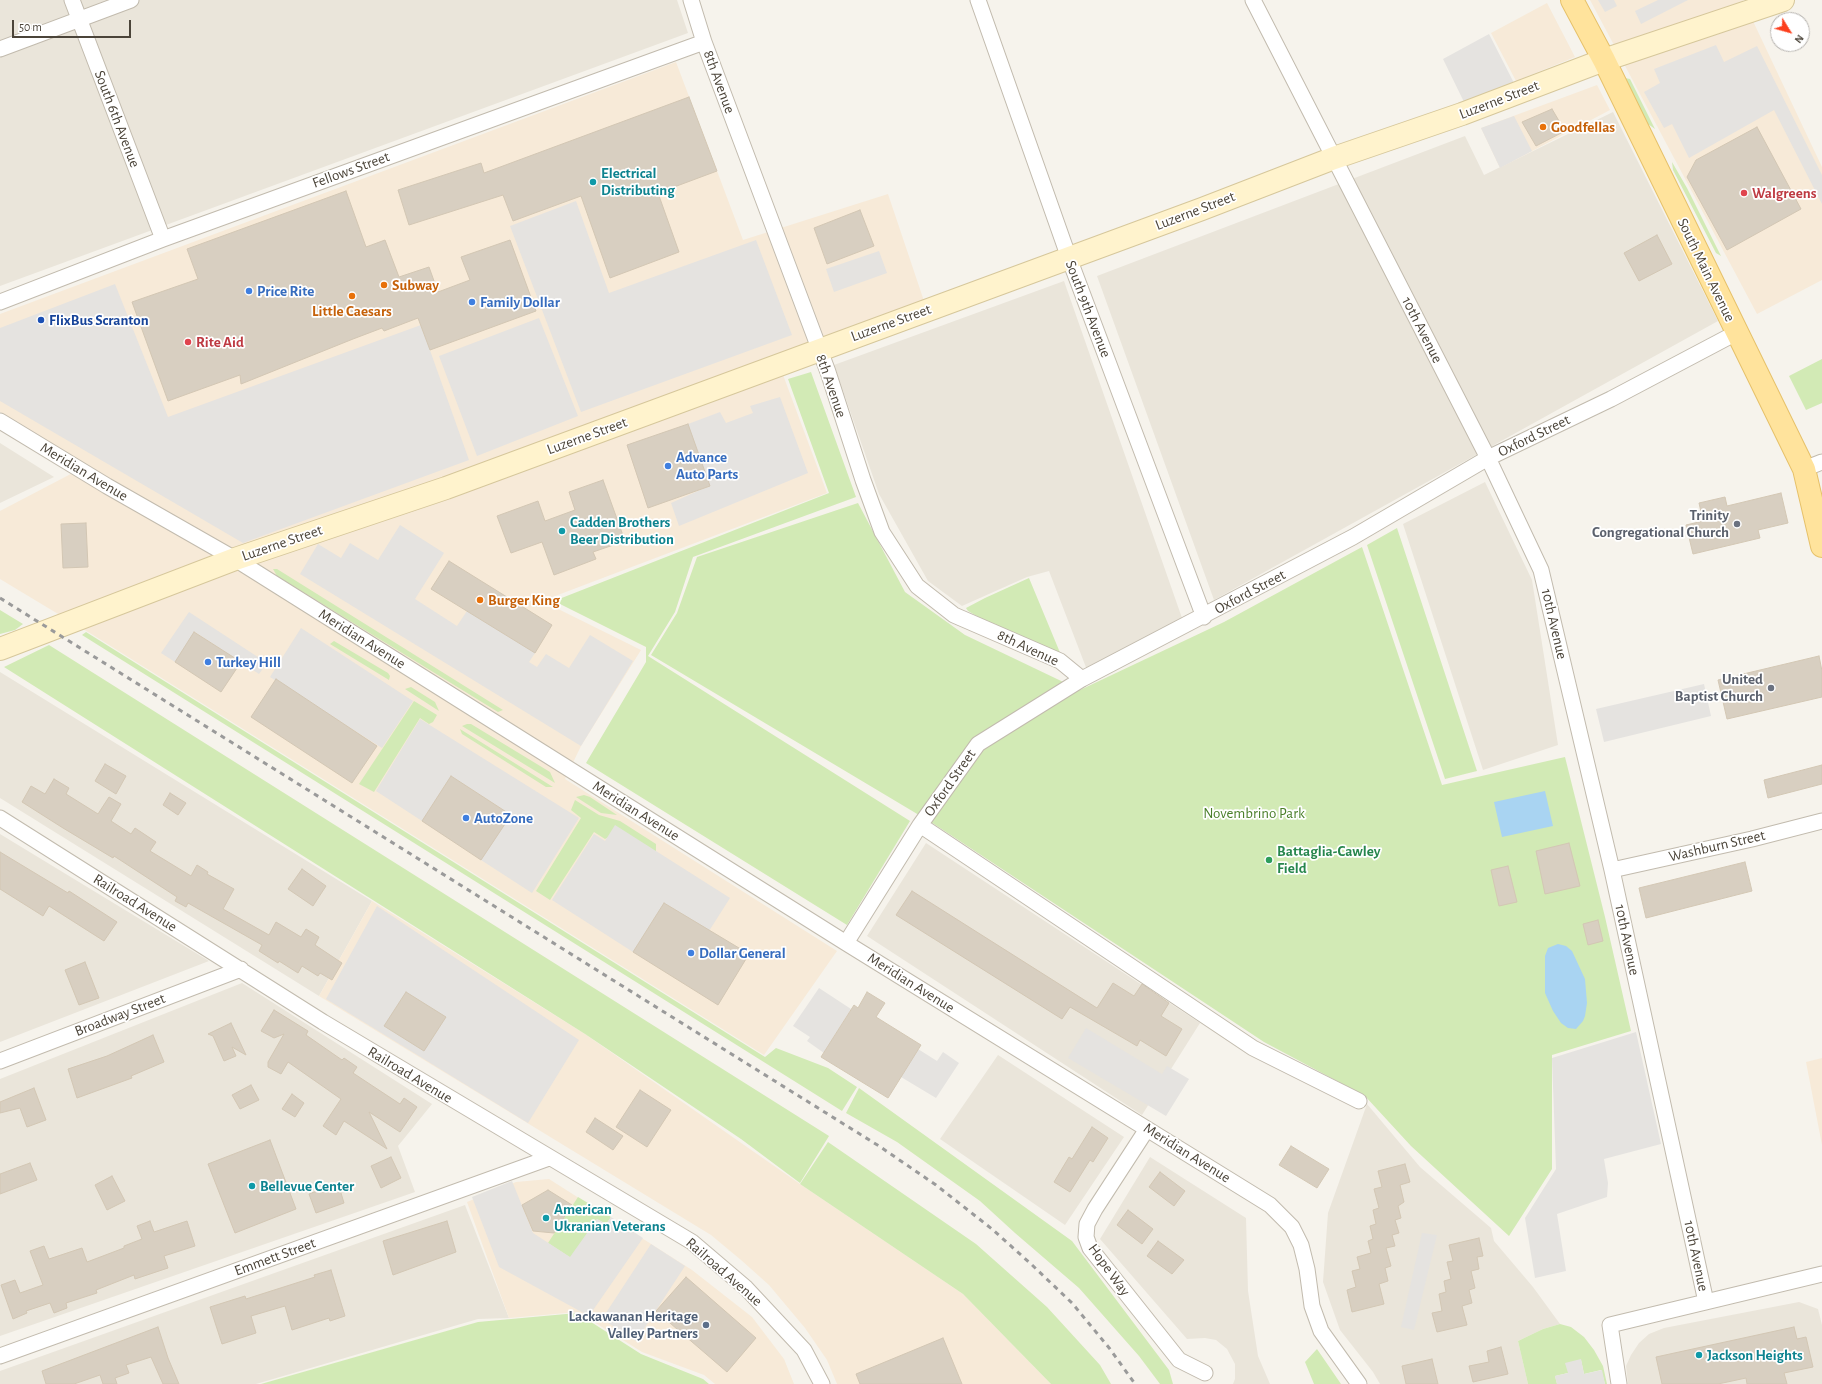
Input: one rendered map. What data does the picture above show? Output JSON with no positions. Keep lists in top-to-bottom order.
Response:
{
  "streets": {
    "main road": ["South Main Avenue"],
    "street": [
      "8th Avenue",
      "Luzerne Street",
      "South 6th Avenue",
      "Fellows Street",
      "South 9th Avenue",
      "10th Avenue",
      "Oxford Street",
      "Meridian Avenue",
      "Washburn Street",
      "Railroad Avenue",
      "Broadway Street",
      "Emmett Street",
      "Hope Way"
    ]
  },
  "crossings": [
    ["8th Avenue", "Luzerne Street"],
    ["8th Avenue", "Fellows Street"],
    ["8th Avenue", "Oxford Street"],
    ["Luzerne Street", "South Main Avenue"],
    ["Luzerne Street", "South 9th Avenue"],
    ["Luzerne Street", "10th Avenue"],
    ["Luzerne Street", "Meridian Avenue"],
    ["South 6th Avenue", "Fellows Street"],
    ["South Main Avenue", "Oxford Street"],
    ["South 9th Avenue", "Oxford Street"],
    ["10th Avenue", "Oxford Street"],
    ["10th Avenue", "Washburn Street"],
    ["Oxford Street", "Meridian Avenue"],
    ["Meridian Avenue", "Hope Way"],
    ["Railroad Avenue", "Broadway Street"],
    ["Railroad Avenue", "Emmett Street"]
  ],
  "parks": ["Novembrino Park"],
  "places": [
    "Goodfellas",
    "Electrical Distributing",
    "Walgreens",
    "Subway",
    "Price Rite",
    "Little Caesars",
    "Family Dollar",
    "FlixBus Scranton",
    "Rite Aid",
    "Advance Auto Parts",
    "Trinity Congregational Church",
    "Cadden Brothers Beer Distribution",
    "Burger King",
    "Turkey Hill",
    "United Baptist Church",
    "AutoZone",
    "Battaglia-Cawley Field",
    "Dollar General",
    "Bellevue Center",
    "American Ukranian Veterans",
    "Lackawanan Heritage Valley Partners",
    "Jackson Heights"
  ],
  "scale_bar": "50 m",
  "north": "bottom right"
}
